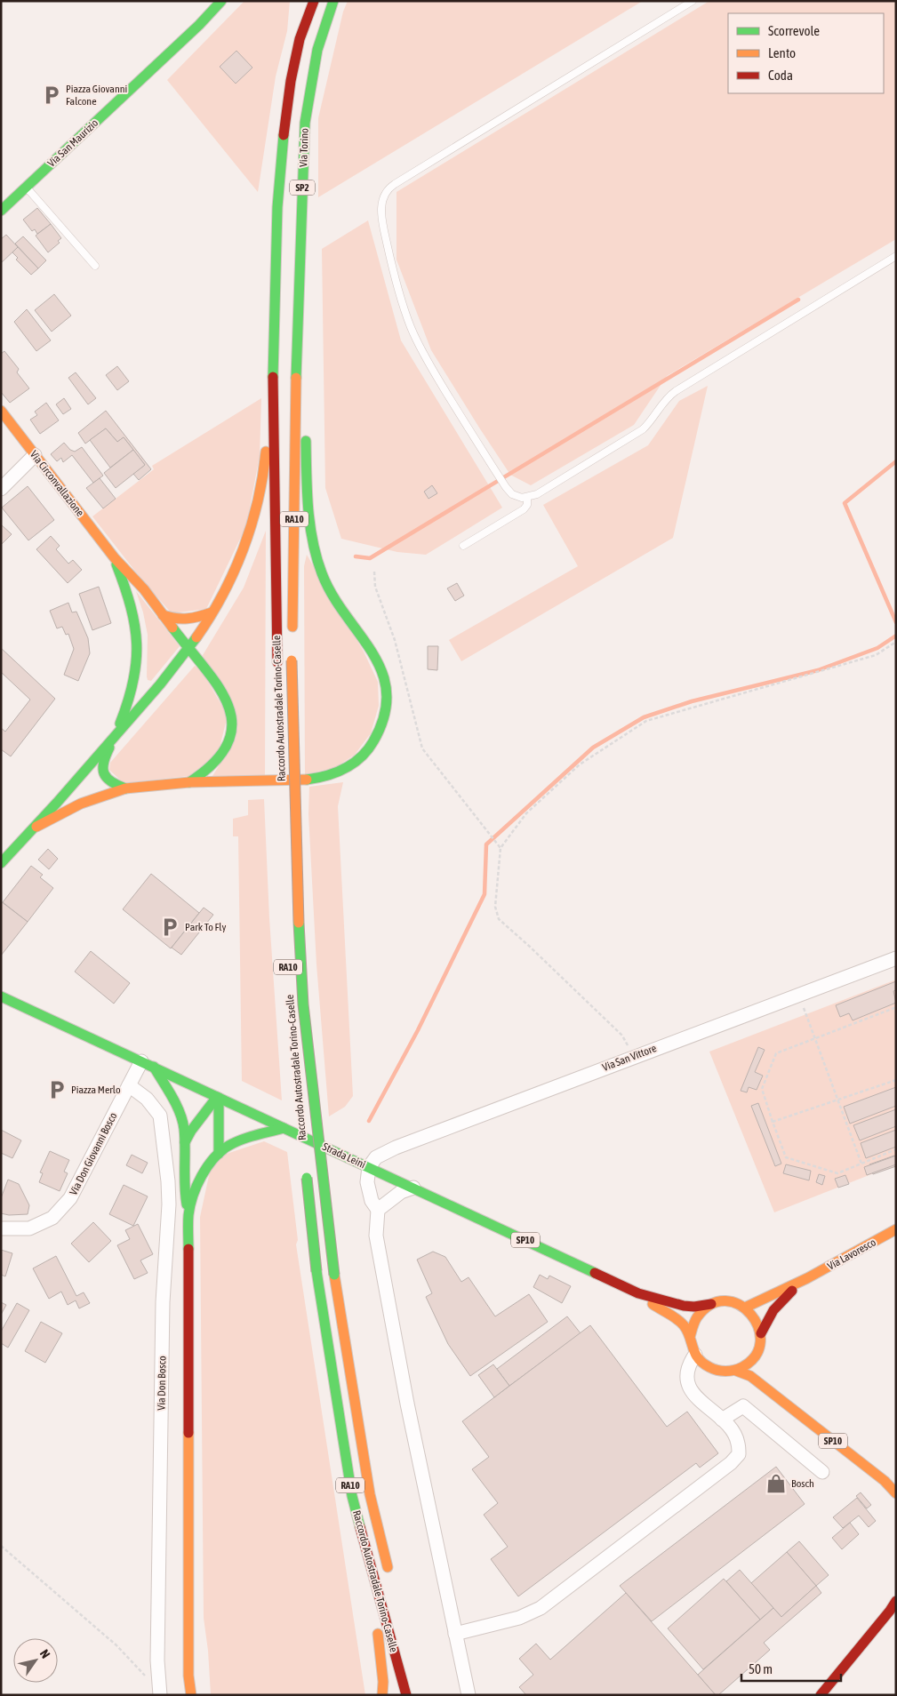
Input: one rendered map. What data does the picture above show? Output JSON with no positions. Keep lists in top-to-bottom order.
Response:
{
  "streets": {
    "main road": [
      "Via San Maurizio",
      "Via Torino",
      "SP2",
      "Via Circonvallazione",
      "RA10",
      "Raccordo Autostradale Torino-Caselle",
      "Strada Leinì",
      "SP10",
      "Via Lavoresco"
    ],
    "street": ["Via San Vittore", "Via Don Giovanni Bosco", "Via Don Bosco"]
  },
  "crossings": [
    ["Via Torino", "SP2"],
    ["Via Torino", "Raccordo Autostradale Torino-Caselle"],
    ["SP2", "Raccordo Autostradale Torino-Caselle"],
    ["Via San Vittore", "Strada Leinì"],
    ["Via Don Giovanni Bosco", "Strada Leinì"],
    ["Via Don Giovanni Bosco", "Via Don Bosco"],
    ["Strada Leinì", "SP10"]
  ],
  "places": {
    "parking": ["Piazza Giovanni Falcone", "Park To Fly", "Piazza Merlo"],
    "shop": ["Bosch"]
  },
  "legend": ["Scorrevole", "Lento", "Coda"],
  "scale_bar": "50 m",
  "north": "top right"
}
